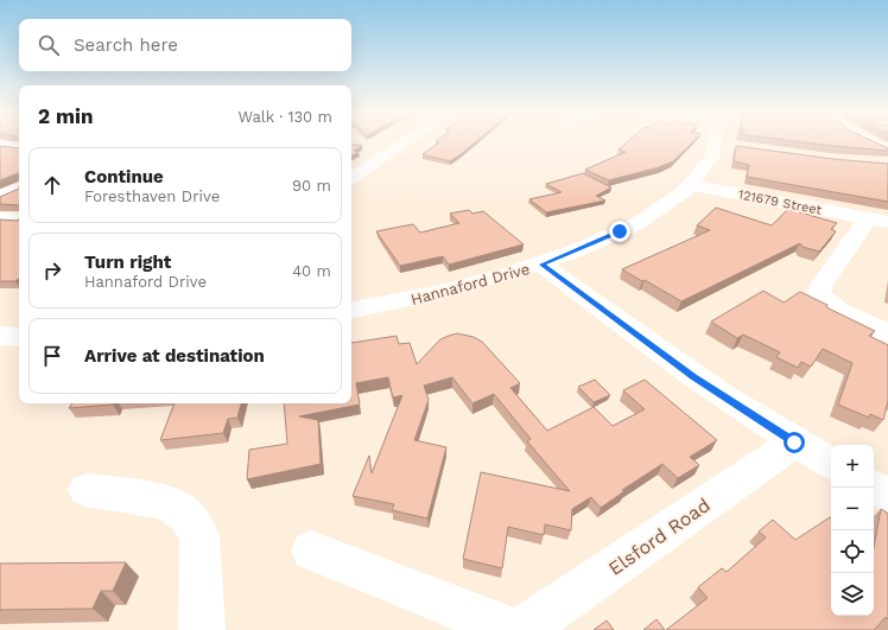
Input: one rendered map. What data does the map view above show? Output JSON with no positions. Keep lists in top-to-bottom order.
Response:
{
  "streets": {
    "street": ["121679 Street", "Hannaford Drive", "Elsford Road"]
  },
  "crossings": [
    ["121679 Street", "Hannaford Drive"]
  ],
  "page": {
    "search": "Search here",
    "heading": ["2 min", "Walk · 130 m"],
    "list": [
      ["Continue", "Foresthaven Drive", "90 m"],
      ["Turn right", "Hannaford Drive", "40 m"],
      "Arrive at destination"
    ],
    "map_buttons": ["+", "−"]
  }
}
